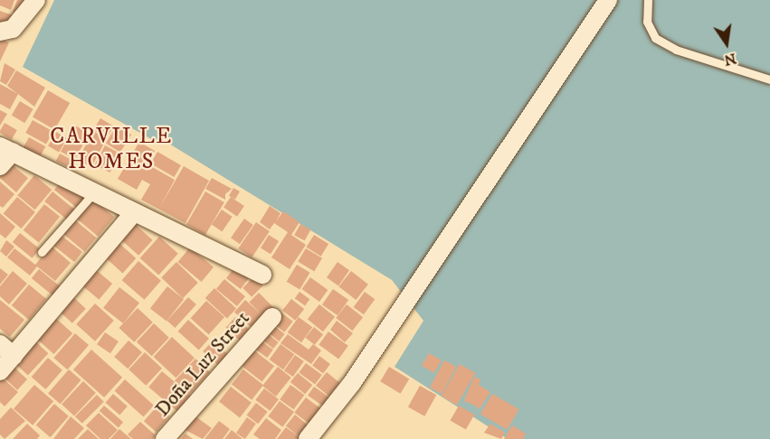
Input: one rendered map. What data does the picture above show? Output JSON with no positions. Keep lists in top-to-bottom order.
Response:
{
  "streets": {
    "street": ["Doña Luz Street"]
  },
  "districts": ["CARVILLE HOMES"],
  "north": "bottom"
}
